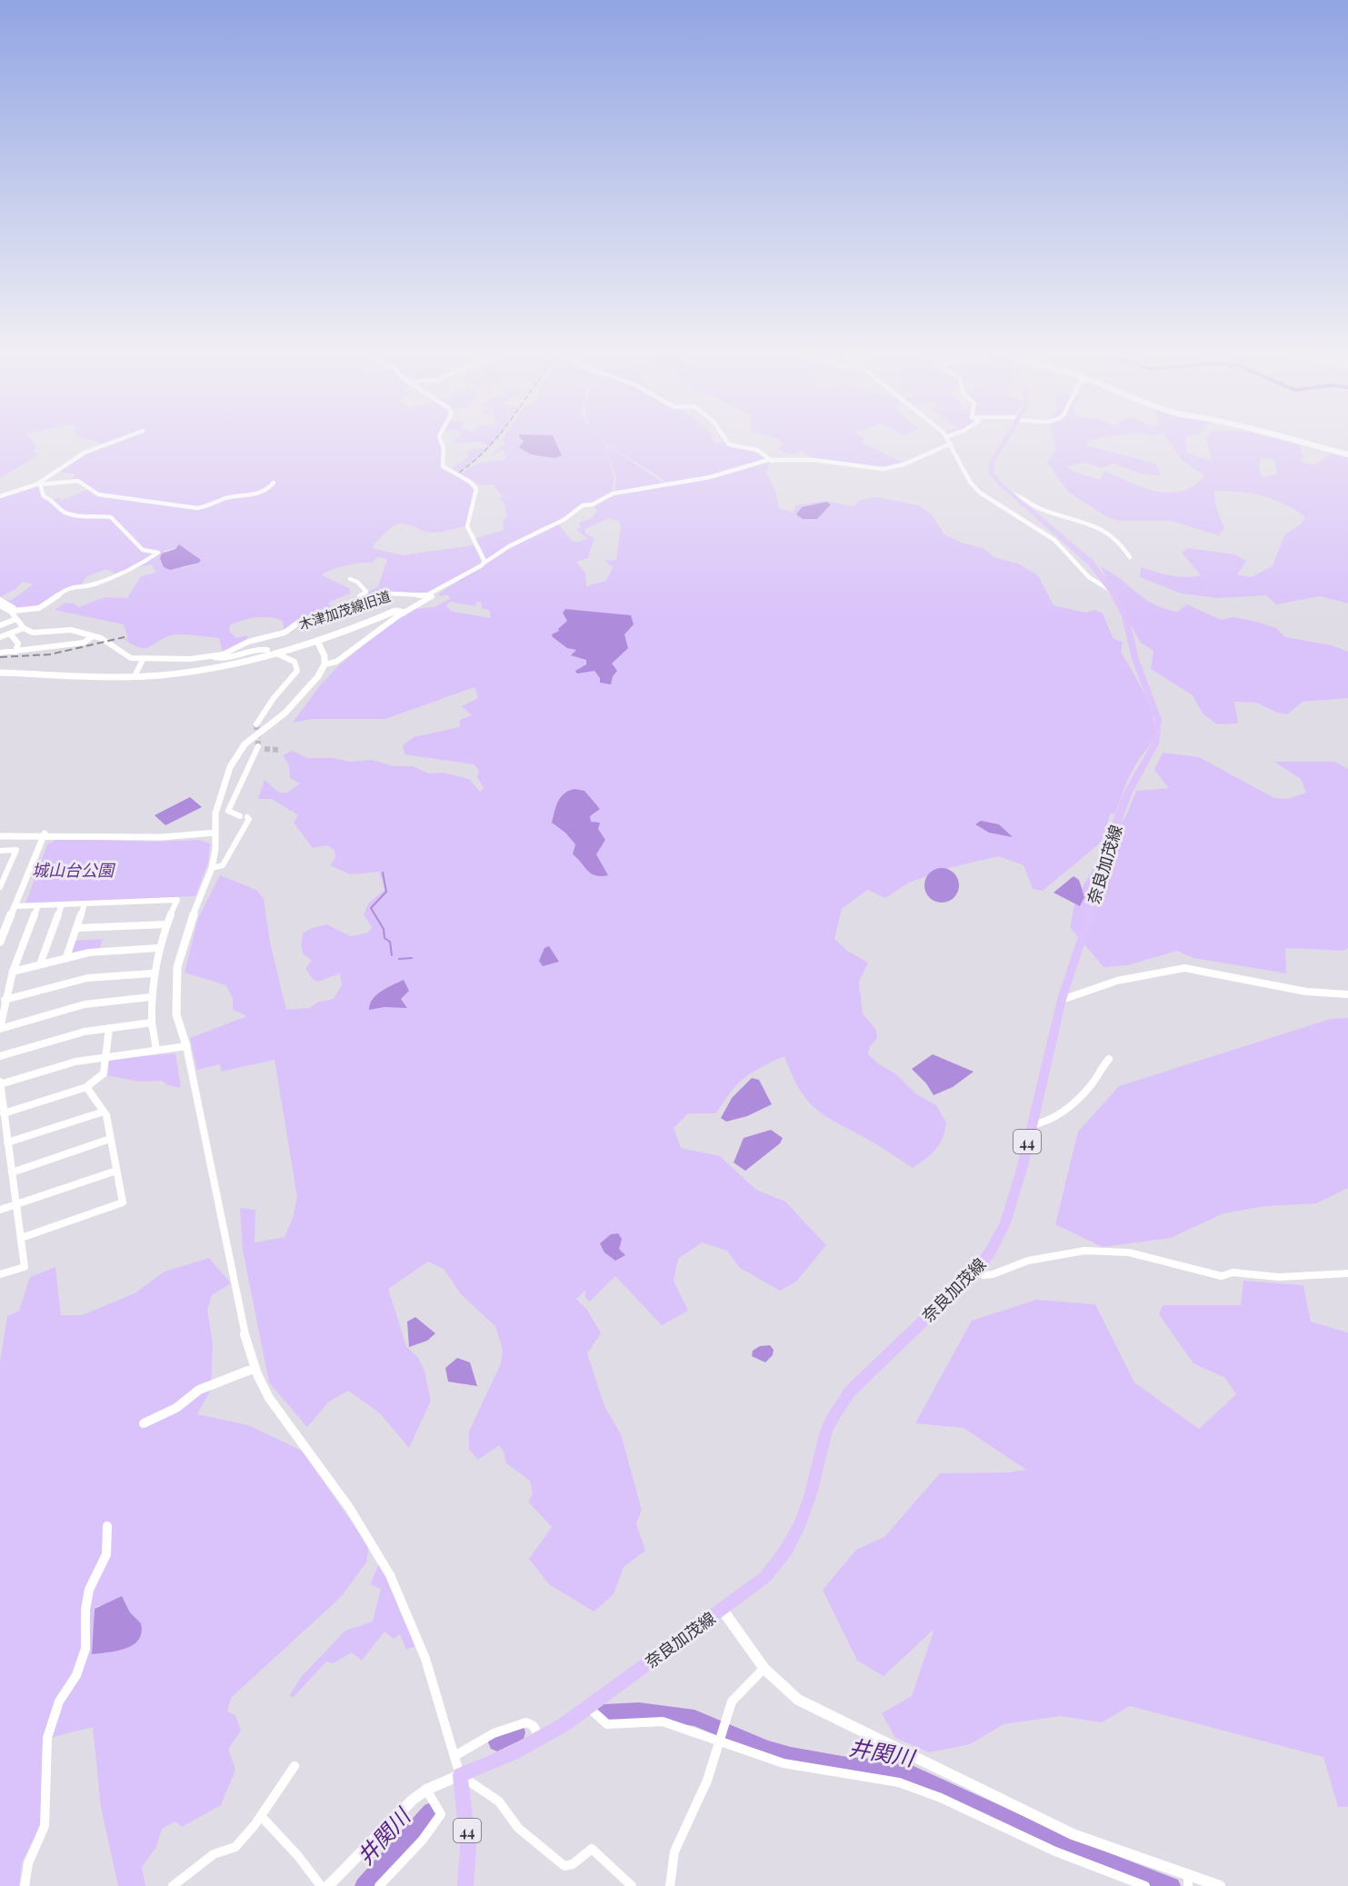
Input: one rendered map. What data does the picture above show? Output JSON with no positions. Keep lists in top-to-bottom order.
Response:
{
  "streets": {
    "main road": ["奈良加茂線", "44"],
    "street": ["木津加茂線旧道"]
  },
  "crossings": [
    ["奈良加茂線", "44"]
  ],
  "water": ["井関川"],
  "parks": ["城山台公園"]
}
